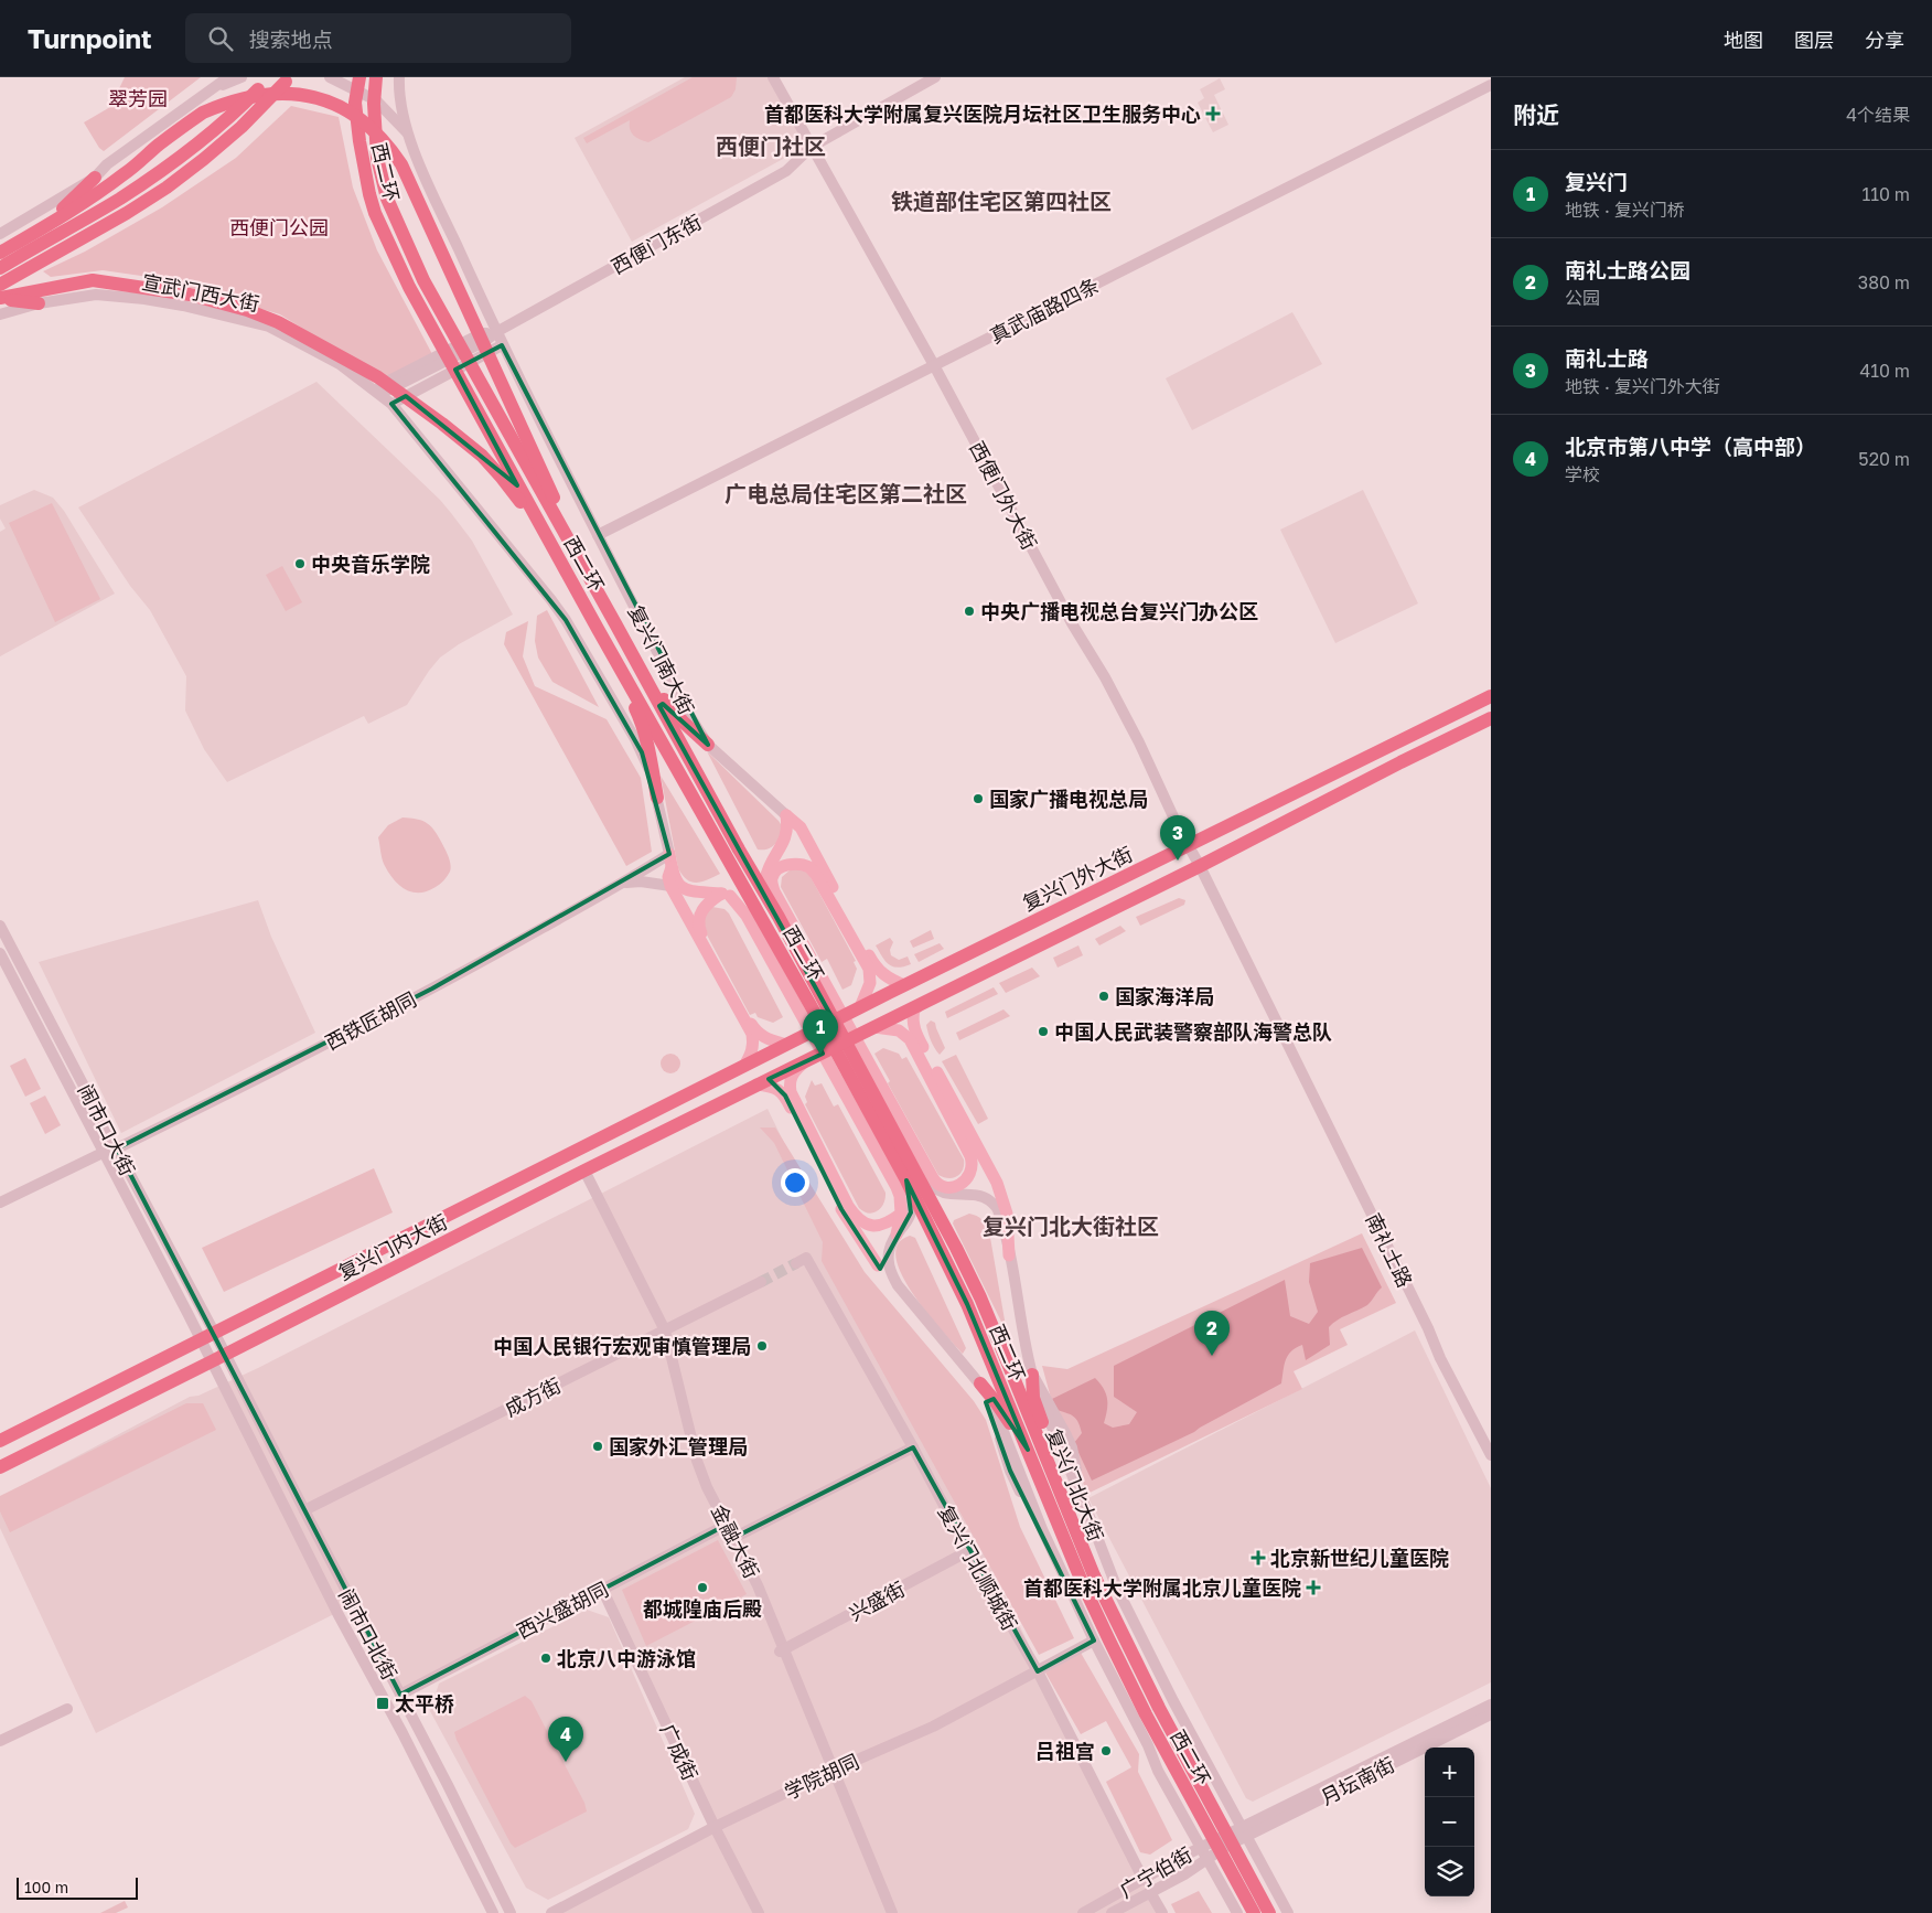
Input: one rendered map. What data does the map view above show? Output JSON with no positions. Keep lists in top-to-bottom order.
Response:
{
  "streets": {
    "highway": ["西二环", "复兴门外大街", "复兴门内大街"],
    "street": [
      "西便门东街",
      "宣武门西大街",
      "真武庙路四条",
      "西便门外大街",
      "复兴门南大街",
      "西铁匠胡同",
      "闹市口大街",
      "南礼士路",
      "成方街",
      "复兴门北大街",
      "金融大街",
      "复兴门北顺城街",
      "兴盛街",
      "西兴盛胡同",
      "闹市口北街",
      "广成街",
      "学院胡同",
      "月坛南街",
      "广宁伯街"
    ]
  },
  "crossings": [
    ["西便门东街", "宣武门西大街"],
    ["西便门东街", "西便门外大街"],
    ["西便门东街", "复兴门南大街"],
    ["真武庙路四条", "西便门外大街"],
    ["真武庙路四条", "复兴门南大街"],
    ["西便门外大街", "复兴门外大街"],
    ["西便门外大街", "南礼士路"],
    ["复兴门外大街", "复兴门内大街"],
    ["西铁匠胡同", "闹市口大街"],
    ["闹市口大街", "复兴门内大街"],
    ["闹市口大街", "闹市口北街"],
    ["复兴门内大街", "金融大街"],
    ["复兴门内大街", "闹市口北街"],
    ["成方街", "金融大街"],
    ["成方街", "闹市口北街"],
    ["复兴门北大街", "月坛南街"],
    ["金融大街", "兴盛街"],
    ["金融大街", "西兴盛胡同"],
    ["金融大街", "学院胡同"],
    ["复兴门北顺城街", "兴盛街"],
    ["复兴门北顺城街", "学院胡同"],
    ["复兴门北顺城街", "广宁伯街"],
    ["西兴盛胡同", "闹市口北街"],
    ["西兴盛胡同", "广成街"],
    ["广成街", "学院胡同"]
  ],
  "districts": [
    "西便门社区",
    "铁道部住宅区第四社区",
    "广电总局住宅区第二社区",
    "复兴门北大街社区"
  ],
  "parks": ["翠芳园", "西便门公园"],
  "places": {
    "health": ["首都医科大学附属复兴医院月坛社区卫生服务中心", "北京新世纪儿童医院", "首都医科大学附属北京儿童医院"],
    "other": [
      "中央音乐学院",
      "中央广播电视总台复兴门办公区",
      "国家广播电视总局",
      "国家海洋局",
      "中国人民武装警察部队海警总队",
      "中国人民银行宏观审慎管理局",
      "国家外汇管理局",
      "都城隍庙后殿",
      "北京八中游泳馆",
      "吕祖宫"
    ],
    "transit": ["太平桥"]
  },
  "scale_bar": "100 m",
  "page": {
    "header": "Turnpoint",
    "search": "搜索地点",
    "nav": ["地图", "图层", "分享"],
    "heading": ["附近", "4个结果"],
    "list": [
      {
        "mark": "1",
        "name": "复兴门",
        "note": "地铁 · 复兴门桥",
        "value": "110 m"
      },
      {
        "mark": "2",
        "name": "南礼士路公园",
        "note": "公园",
        "value": "380 m"
      },
      {
        "mark": "3",
        "name": "南礼士路",
        "note": "地铁 · 复兴门外大街",
        "value": "410 m"
      },
      {
        "mark": "4",
        "name": "北京市第八中学（高中部）",
        "note": "学校",
        "value": "520 m"
      }
    ],
    "pins": [
      "3",
      "1",
      "2",
      "4"
    ],
    "map_buttons": ["+", "−"],
    "scale": "100 m"
  }
}
